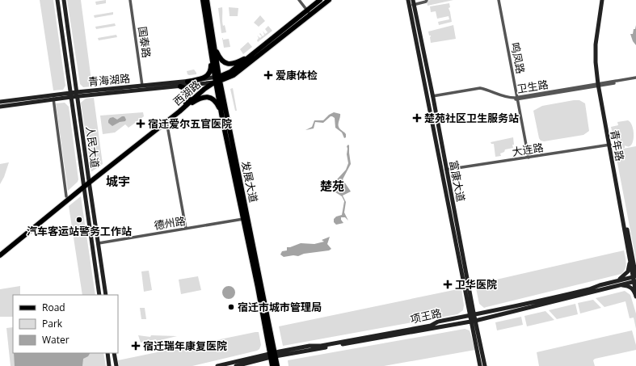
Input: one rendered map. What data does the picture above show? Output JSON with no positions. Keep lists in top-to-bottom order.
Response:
{
  "streets": {
    "main road": [
      "青海湖路",
      "西湖路",
      "青年路",
      "人民大道",
      "富康大道",
      "发展大道",
      "项王路"
    ],
    "street": [
      "国泰路",
      "鸣凤路",
      "卫生路",
      "大连路",
      "德州路"
    ]
  },
  "crossings": [
    ["国泰路", "青海湖路"],
    ["鸣凤路", "卫生路"],
    ["鸣凤路", "大连路"],
    ["青海湖路", "西湖路"],
    ["青海湖路", "人民大道"],
    ["青海湖路", "发展大道"],
    ["卫生路", "青年路"],
    ["卫生路", "富康大道"],
    ["西湖路", "人民大道"],
    ["西湖路", "发展大道"],
    ["青年路", "大连路"],
    ["青年路", "项王路"],
    ["人民大道", "德州路"],
    ["大连路", "富康大道"],
    ["富康大道", "项王路"],
    ["发展大道", "德州路"],
    ["发展大道", "项王路"]
  ],
  "districts": ["城宇", "楚苑"],
  "places": {
    "health": [
      "爱康体检",
      "楚苑社区卫生服务站",
      "宿迁爱尔五官医院",
      "卫华医院",
      "宿迁瑞年康复医院"
    ],
    "other": ["汽车客运站警务工作站", "宿迁市城市管理局"]
  },
  "legend": ["Road", "Park", "Water"]
}
